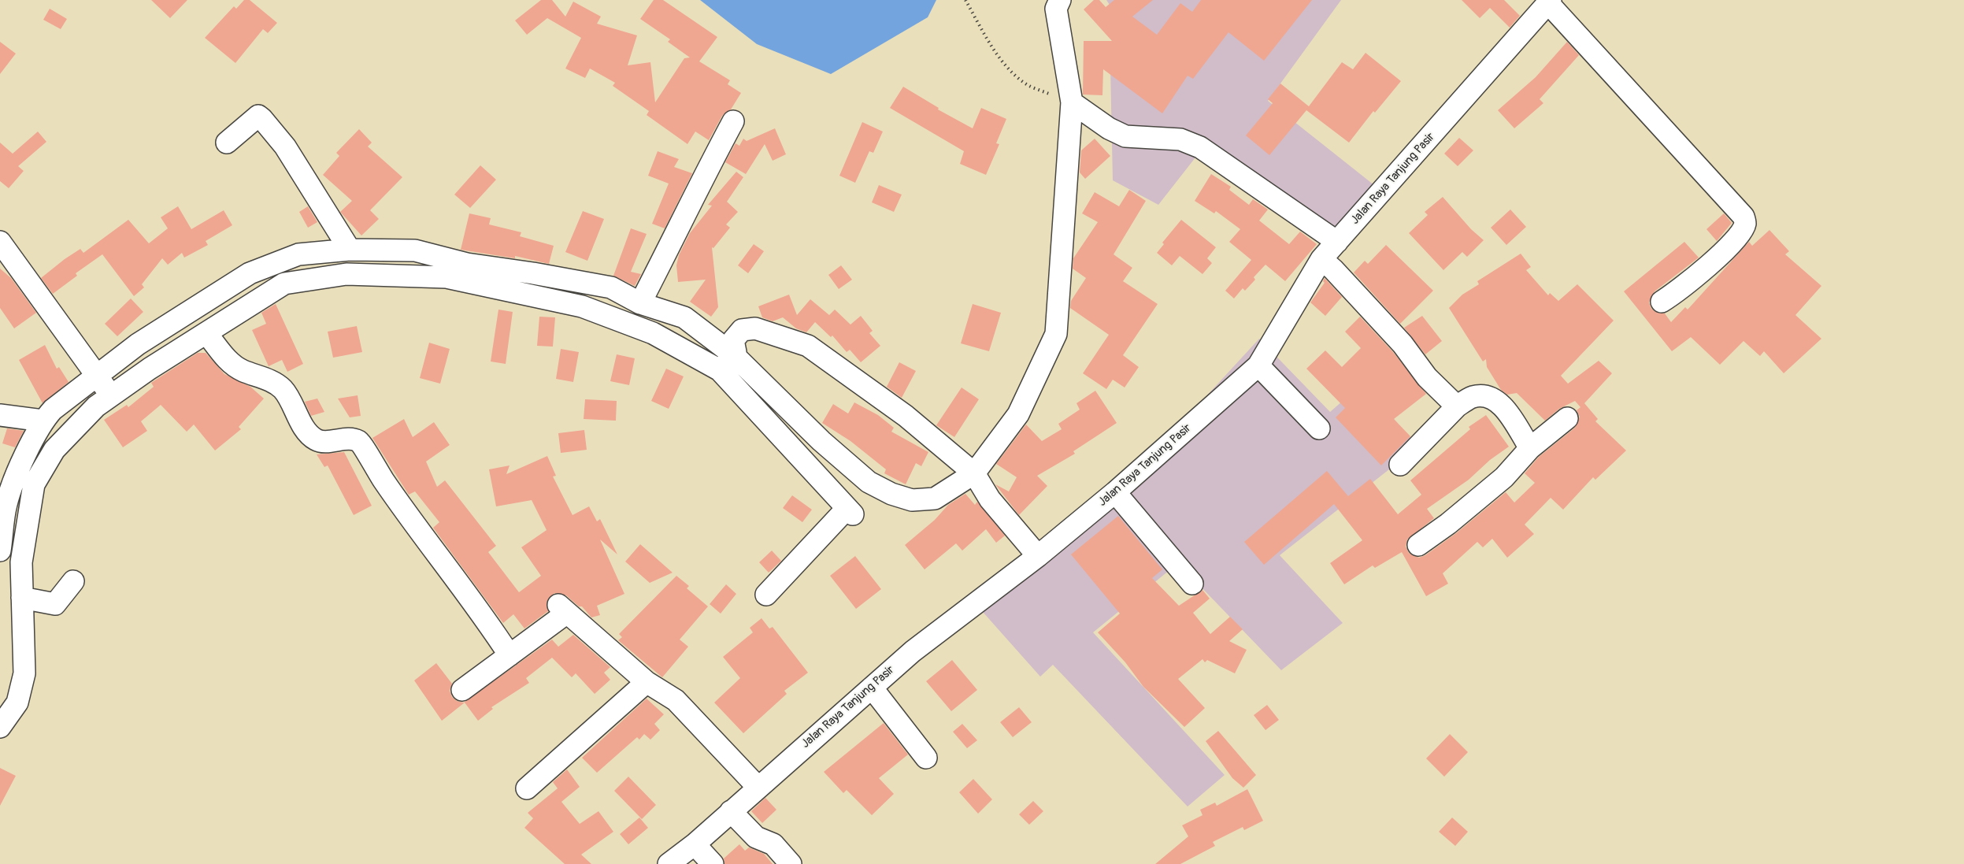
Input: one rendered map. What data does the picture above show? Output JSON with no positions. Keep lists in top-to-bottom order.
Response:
{
  "streets": {
    "street": ["Jalan Raya Tanjung Pasir"]
  }
}
